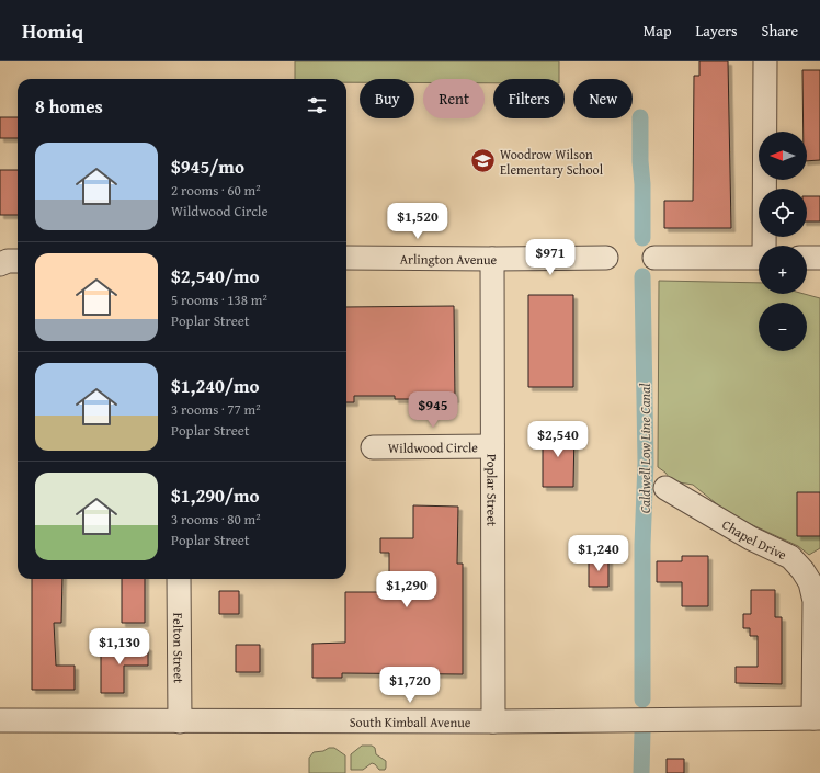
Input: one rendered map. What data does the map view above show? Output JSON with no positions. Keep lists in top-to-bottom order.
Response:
{
  "streets": {
    "street": [
      "Arlington Avenue",
      "Wildwood Circle",
      "Poplar Street",
      "Chapel Drive",
      "Felton Street",
      "South Kimball Avenue"
    ]
  },
  "crossings": [
    ["Arlington Avenue", "Poplar Street"],
    ["Wildwood Circle", "Poplar Street"],
    ["Poplar Street", "South Kimball Avenue"],
    ["Chapel Drive", "South Kimball Avenue"],
    ["Felton Street", "South Kimball Avenue"]
  ],
  "water": ["Caldwell Low Line Canal"],
  "places": {
    "school or university": ["Woodrow Wilson Elementary School"]
  },
  "north": "left",
  "page": {
    "header": "Homiq",
    "nav": ["Map", "Layers", "Share"],
    "chip": [
      "Buy",
      "Rent",
      "Filters",
      "New"
    ],
    "heading": "8 homes",
    "map_buttons": ["+", "−"],
    "list": [
      {
        "name": "$945/mo",
        "note": "2 rooms · 60 m² · Wildwood Circle"
      },
      {
        "name": "$2,540/mo",
        "note": "5 rooms · 138 m² · Poplar Street"
      },
      {
        "name": "$1,240/mo",
        "note": "3 rooms · 77 m² · Poplar Street"
      },
      {
        "name": "$1,290/mo",
        "note": "3 rooms · 80 m² · Poplar Street"
      }
    ],
    "price": [
      "$1,520",
      "$971",
      "$945",
      "$2,540",
      "$1,240",
      "$1,290",
      "$1,130",
      "$1,720"
    ]
  }
}
